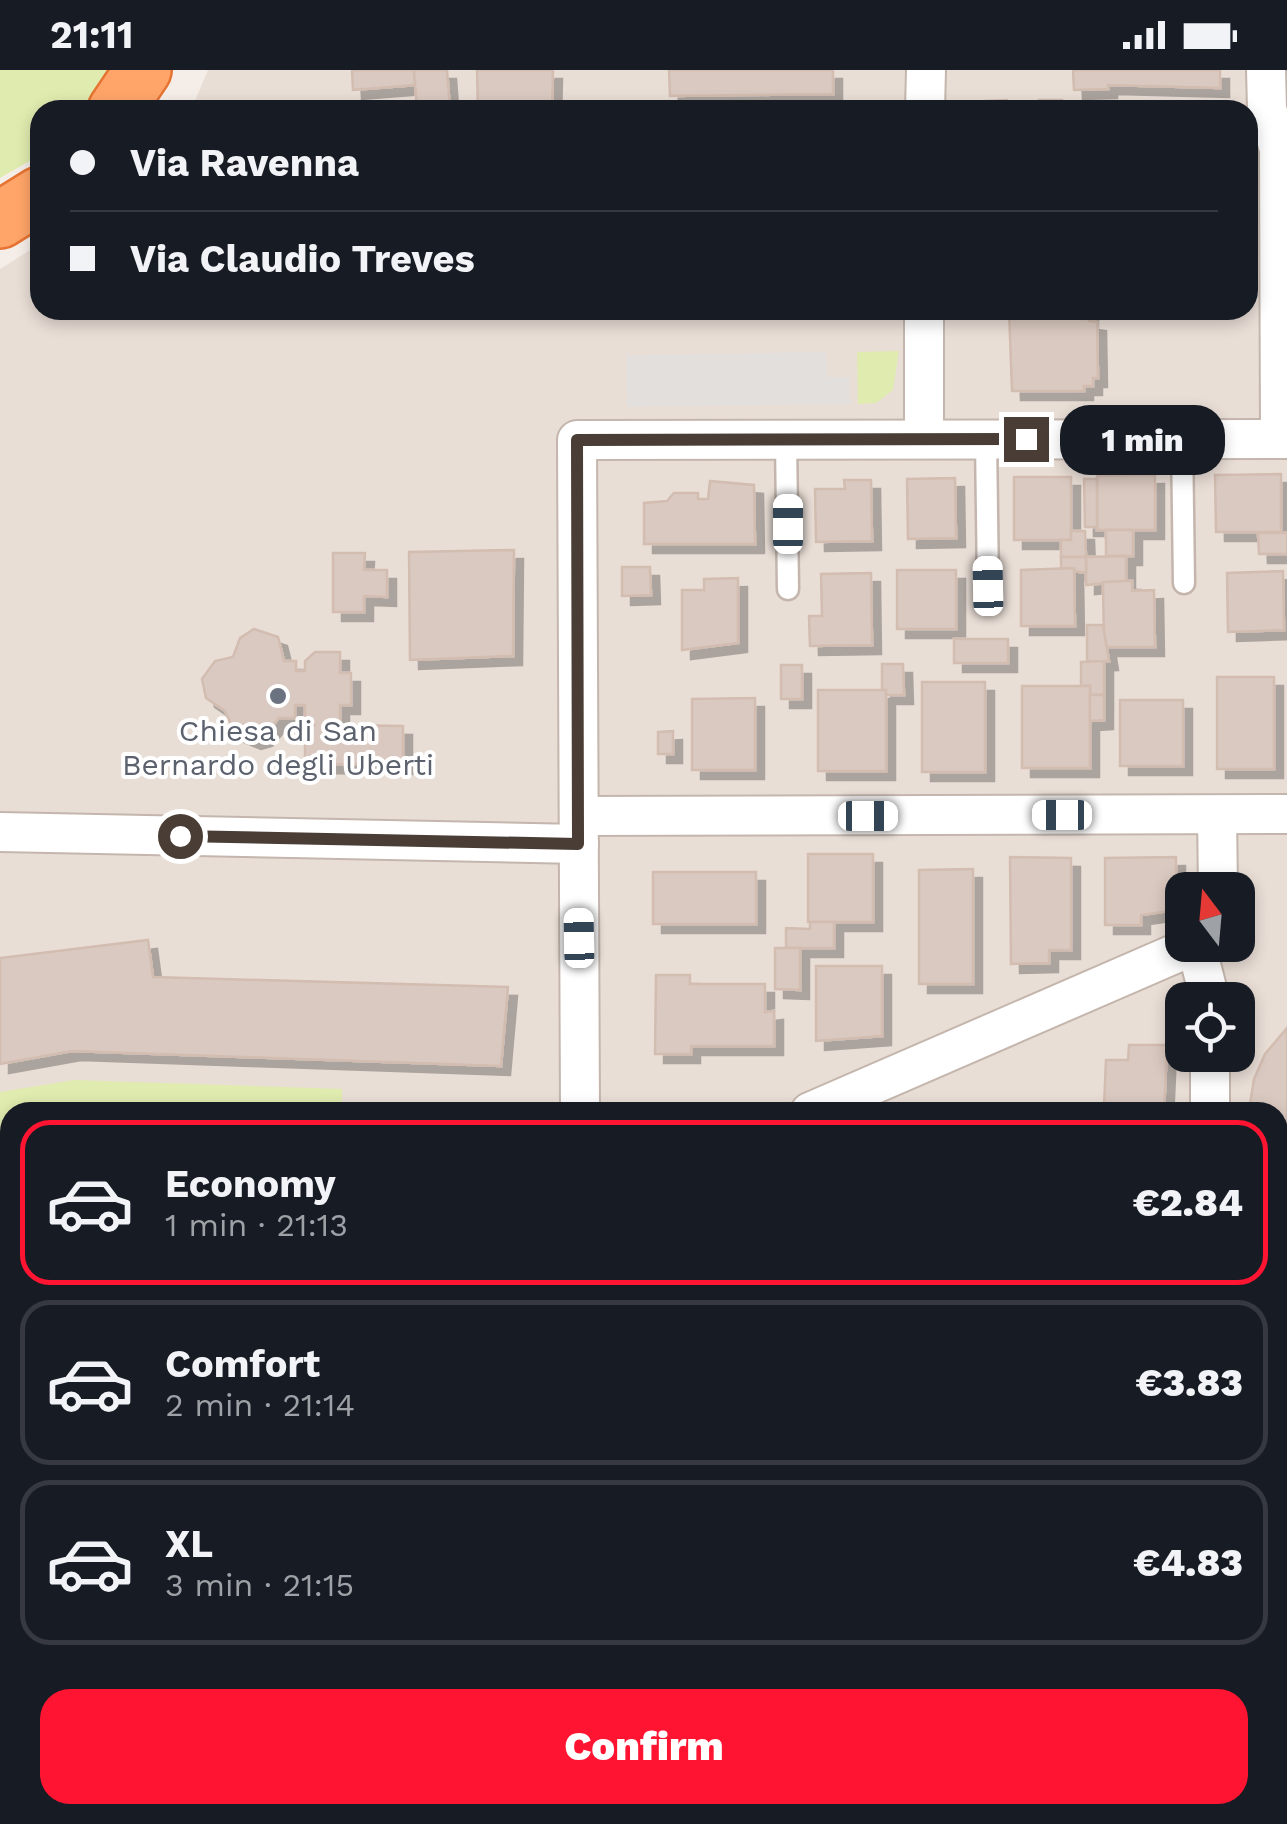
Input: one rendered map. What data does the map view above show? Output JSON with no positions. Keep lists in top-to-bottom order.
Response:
{
  "places": ["Chiesa di San Bernardo degli Uberti"],
  "north": "top",
  "page": {
    "status": "21:11",
    "banner": ["Via Ravenna", "Via Claudio Treves"],
    "bubble": "1 min",
    "list": [
      {
        "name": "Economy",
        "note": "1 min · 21:13",
        "value": "€2.84"
      },
      {
        "name": "Comfort",
        "note": "2 min · 21:14",
        "value": "€3.83"
      },
      {
        "name": "XL",
        "note": "3 min · 21:15",
        "value": "€4.83"
      }
    ],
    "buttons": "Confirm"
  }
}
